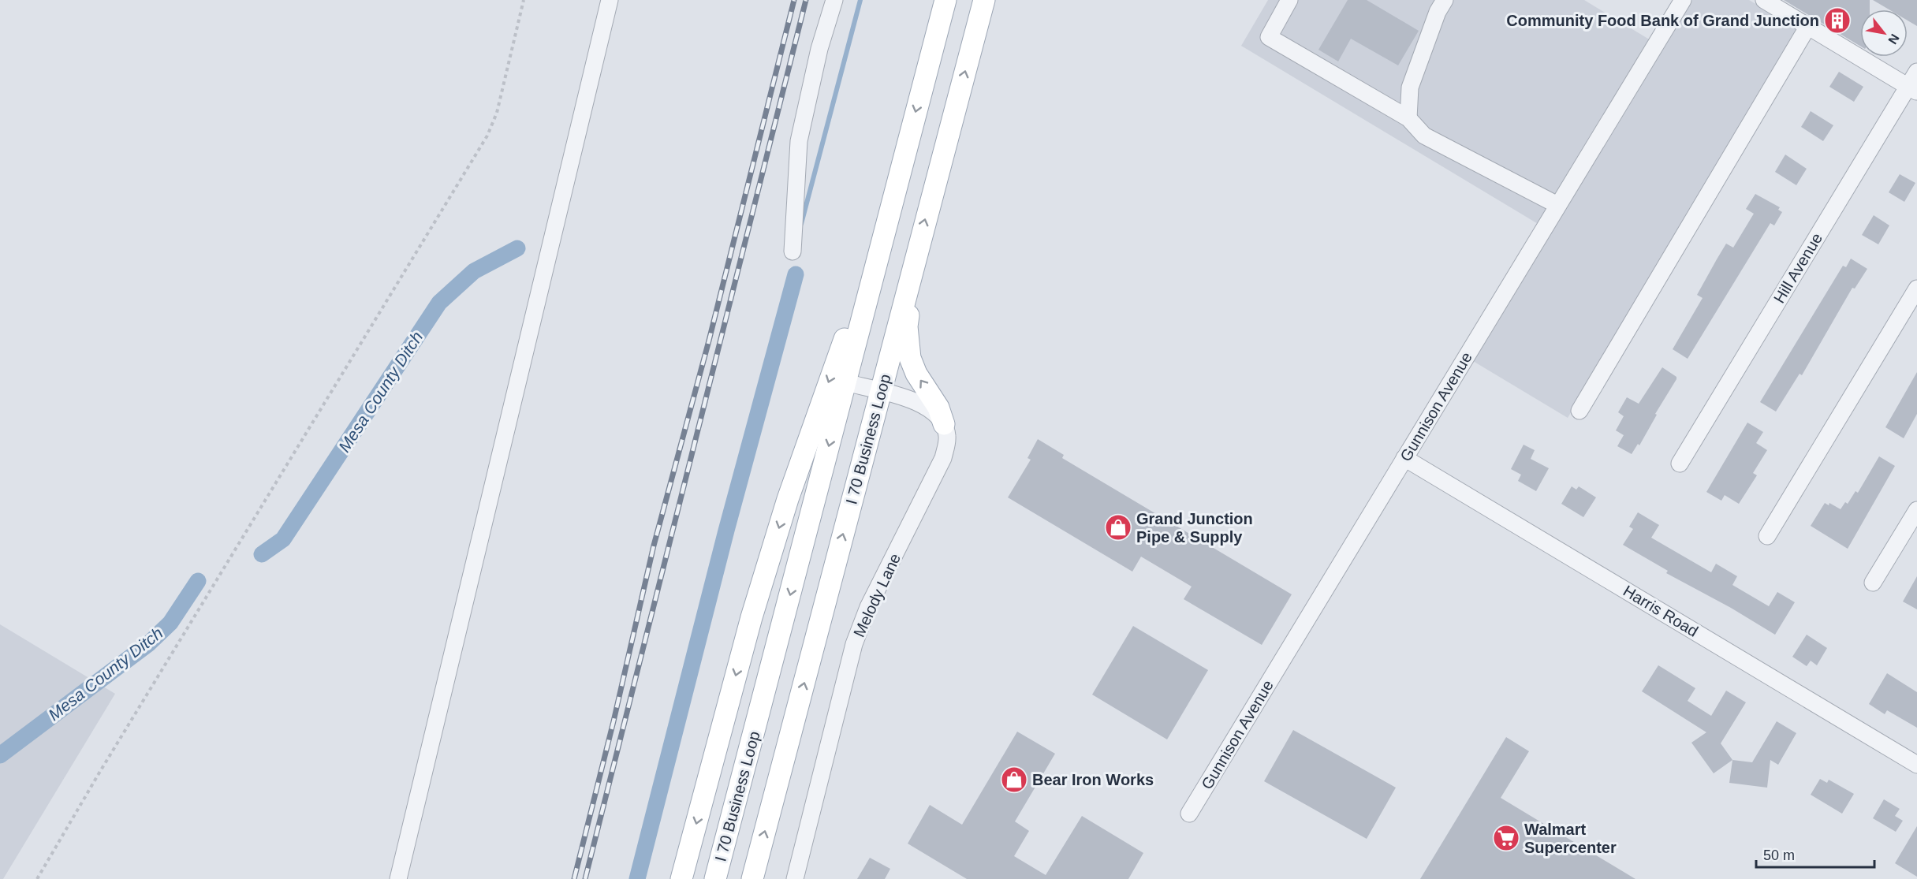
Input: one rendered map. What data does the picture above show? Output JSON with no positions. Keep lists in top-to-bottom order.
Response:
{
  "streets": {
    "main road": ["I 70 Business Loop"],
    "street": [
      "Hill Avenue",
      "Gunnison Avenue",
      "Melody Lane",
      "Harris Road"
    ]
  },
  "crossings": [
    ["Gunnison Avenue", "Harris Road"]
  ],
  "water": ["Mesa County Ditch"],
  "places": {
    "building": ["Community Food Bank of Grand Junction"],
    "shop": ["Grand Junction Pipe & Supply", "Bear Iron Works"],
    "supermarket": ["Walmart Supercenter"]
  },
  "scale_bar": "50 m",
  "north": "bottom right"
}
